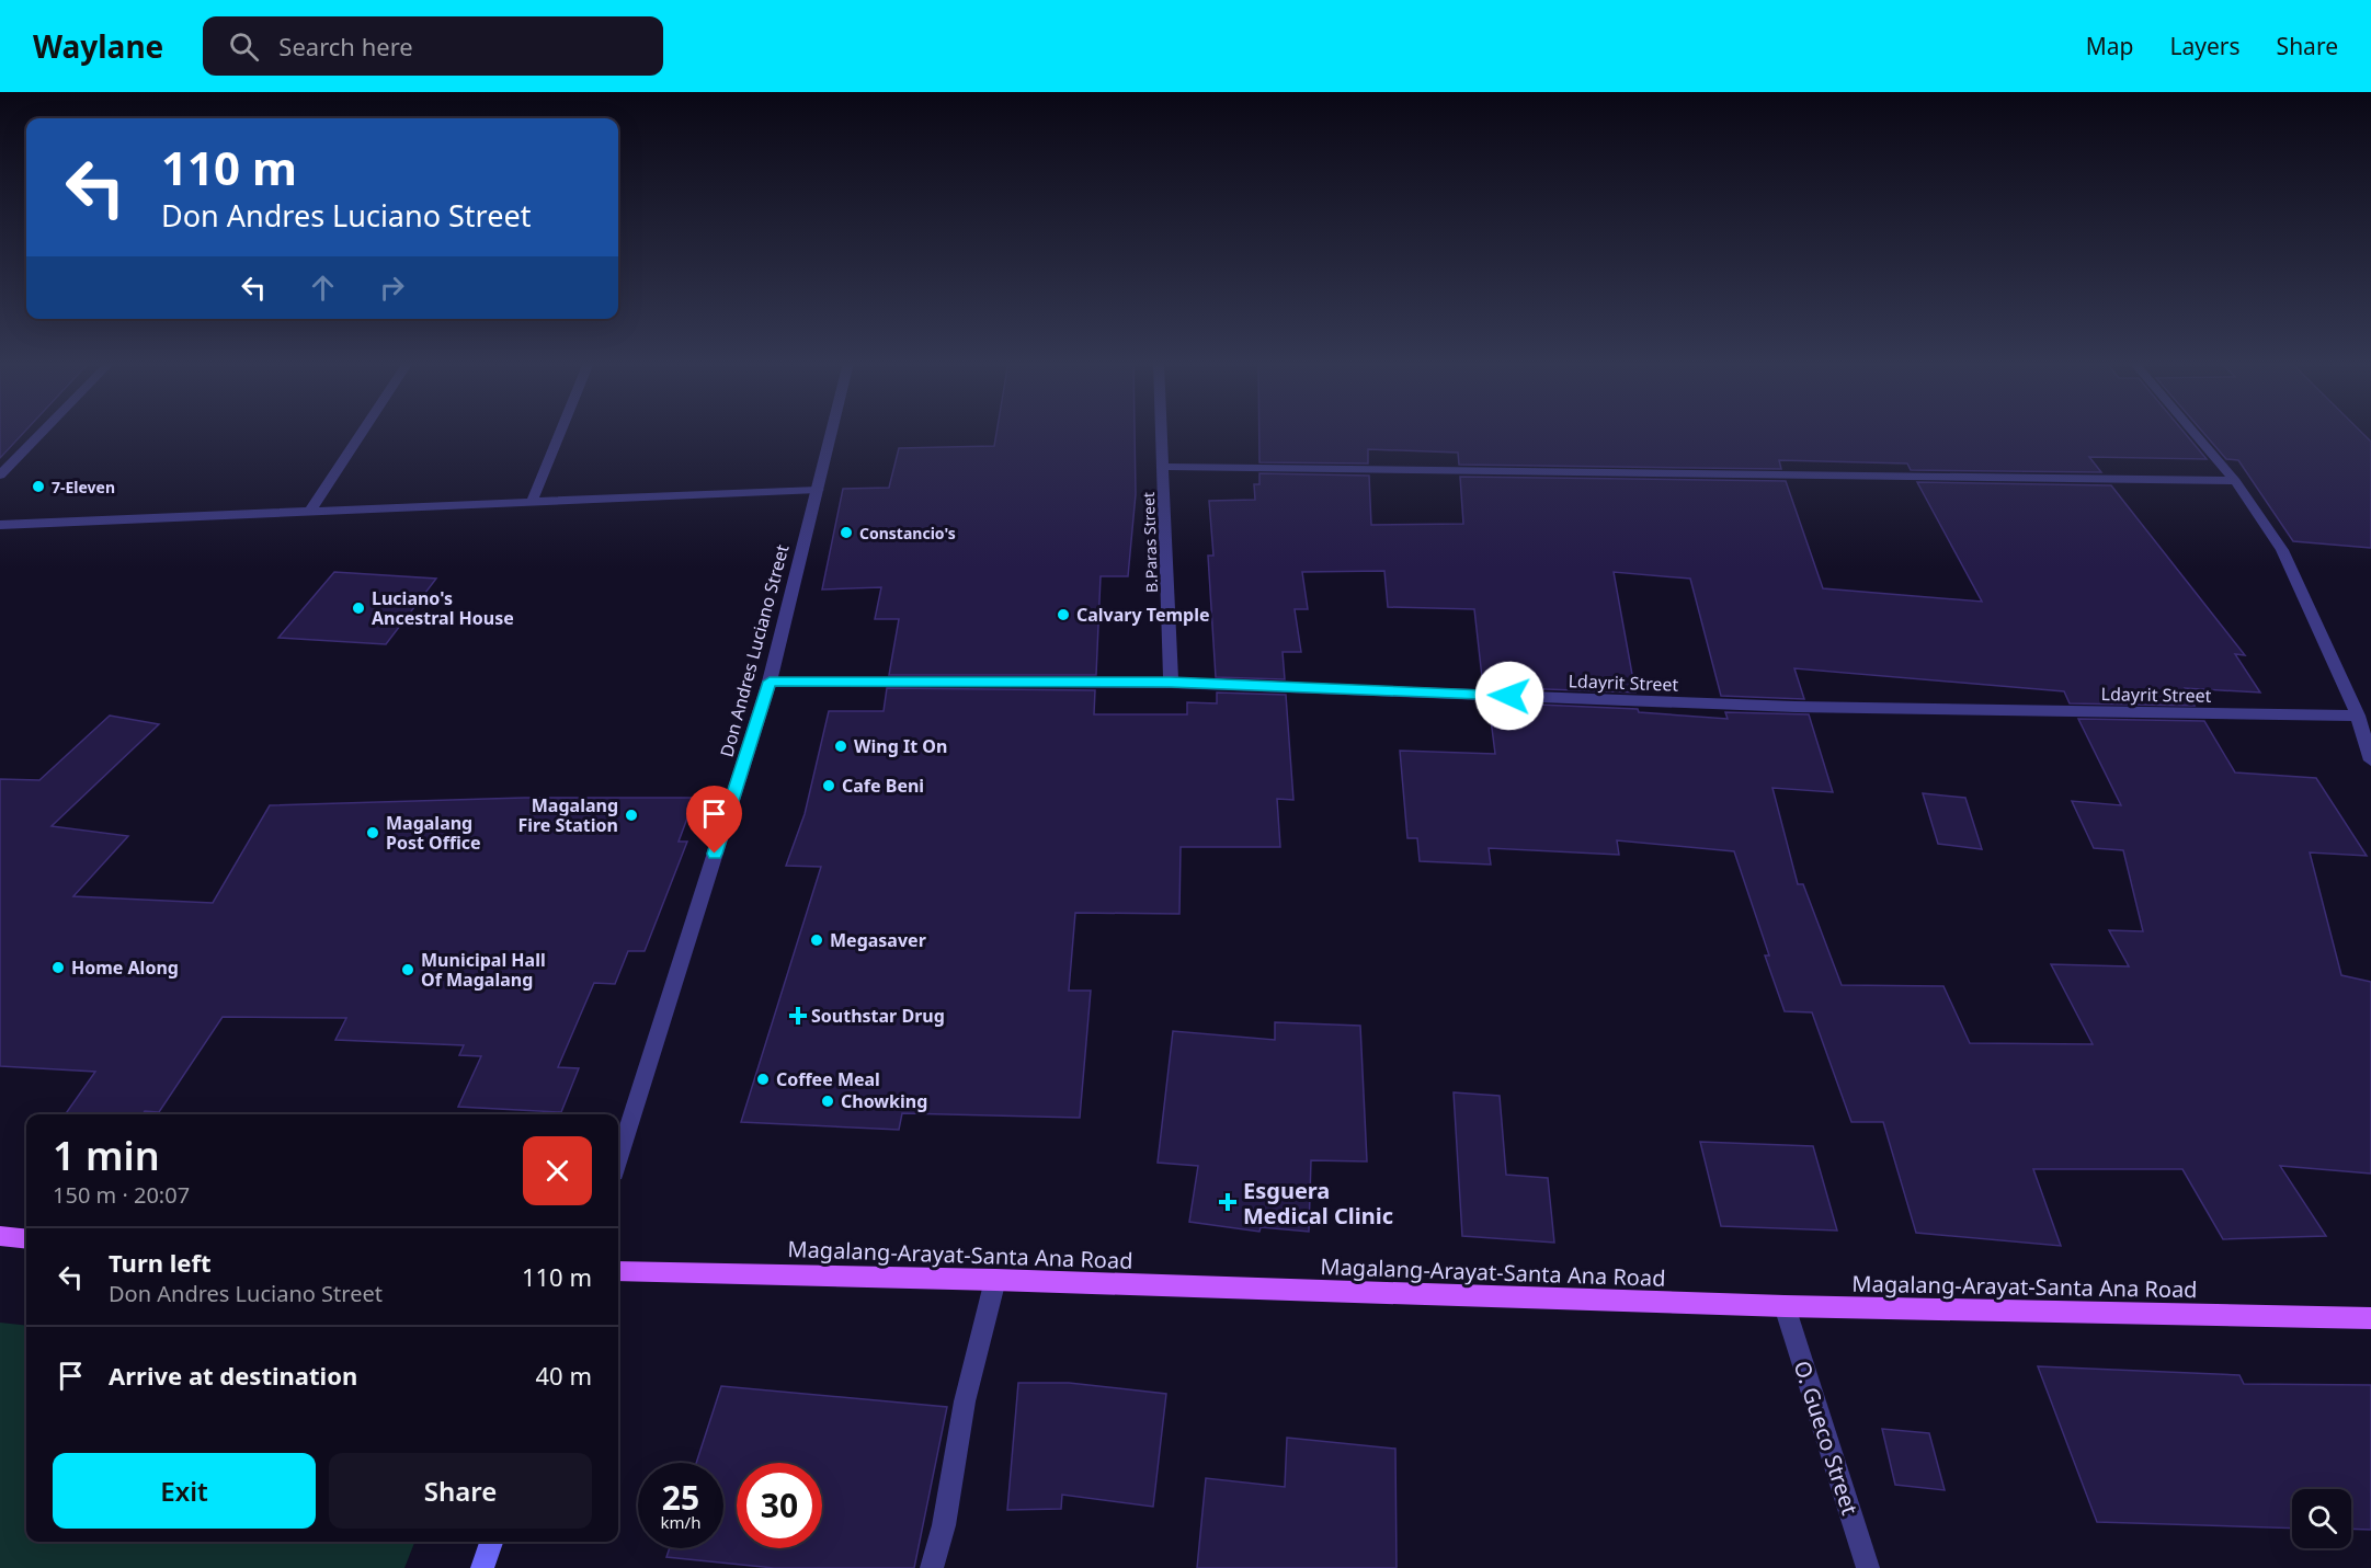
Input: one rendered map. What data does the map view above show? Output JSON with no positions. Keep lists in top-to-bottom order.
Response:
{
  "streets": {
    "main road": ["Magalang-Arayat-Santa Ana Road"],
    "street": [
      "B.Paras Street",
      "Don Andres Luciano Street",
      "Ldayrit Street",
      "O. Gueco Street"
    ]
  },
  "crossings": [
    ["B.Paras Street", "Ldayrit Street"],
    ["Don Andres Luciano Street", "Ldayrit Street"],
    ["Magalang-Arayat-Santa Ana Road", "O. Gueco Street"]
  ],
  "places": {
    "other": [
      "7-Eleven",
      "Constancio's",
      "Luciano's Ancestral House",
      "Calvary Temple",
      "Wing It On",
      "Cafe Beni",
      "Magalang Fire Station",
      "Magalang Post Office",
      "Megasaver",
      "Home Along",
      "Municipal Hall Of Magalang",
      "Coffee Meal",
      "Chowking"
    ],
    "health": ["Southstar Drug", "Esguera Medical Clinic"]
  },
  "page": {
    "header": "Waylane",
    "search": "Search here",
    "nav": ["Map", "Layers", "Share"],
    "turn": ["110 m", "Don Andres Luciano Street"],
    "heading": ["1 min", "150 m · 20:07"],
    "list": [
      {
        "name": "Turn left",
        "note": "Don Andres Luciano Street",
        "value": "110 m"
      },
      {
        "name": "Arrive at destination",
        "value": "40 m"
      }
    ],
    "buttons": ["Exit", "Share"],
    "speed": "25 km/h",
    "limit": "30"
  }
}
